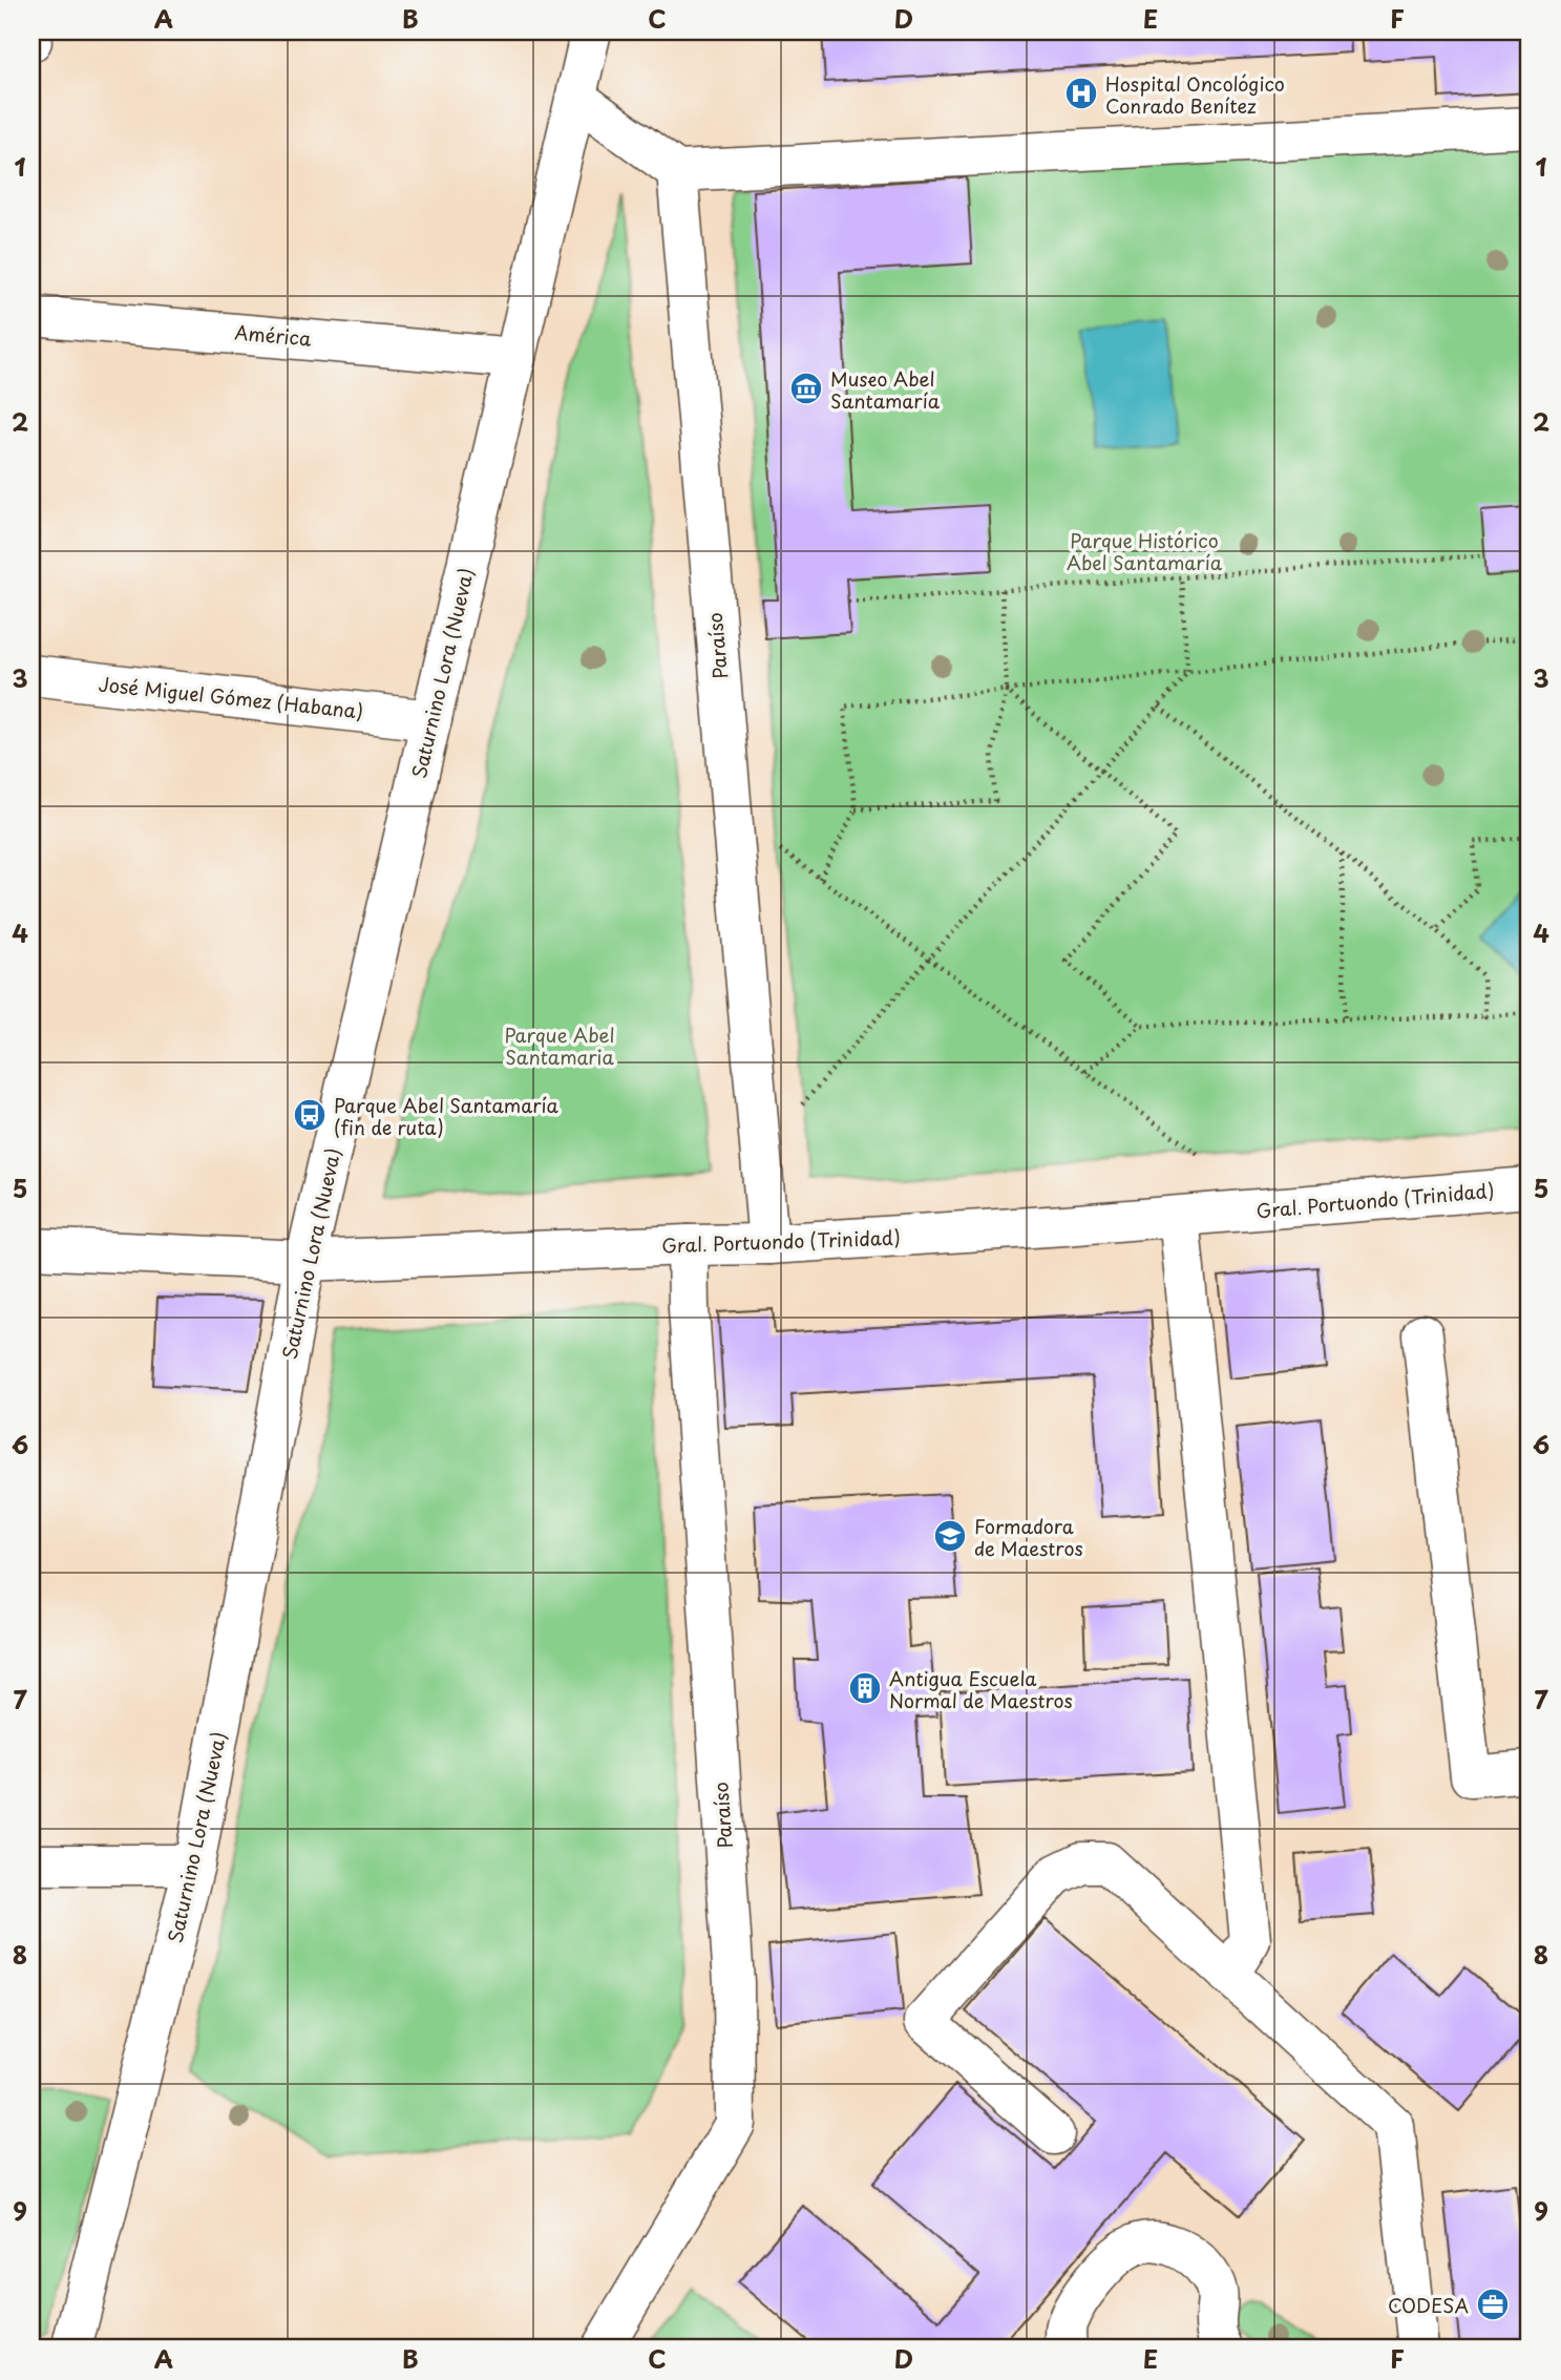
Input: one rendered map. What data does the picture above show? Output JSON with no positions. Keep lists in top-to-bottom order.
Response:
{
  "streets": {
    "street": [
      "América",
      "Paraíso",
      "Saturnino Lora (Nueva)",
      "José Miguel Gómez (Habana)",
      "Gral. Portuondo (Trinidad)"
    ]
  },
  "crossings": [
    ["América", "Saturnino Lora (Nueva)"],
    ["Paraíso", "Gral. Portuondo (Trinidad)"],
    ["Saturnino Lora (Nueva)", "José Miguel Gómez (Habana)"],
    ["Saturnino Lora (Nueva)", "Gral. Portuondo (Trinidad)"]
  ],
  "parks": ["Parque Histórico Abel Santamaría", "Parque Abel Santamaria"],
  "places": {
    "hospital": ["Hospital Oncológico Conrado Benítez"],
    "museum": ["Museo Abel Santamaría"],
    "bus stop": ["Parque Abel Santamaría (fin de ruta)"],
    "school or university": ["Formadora de Maestros"],
    "building": ["Antigua Escuela Normal de Maestros"],
    "office": ["CODESA"]
  },
  "grid": {
    "columns": [
      "A",
      "B",
      "C",
      "D",
      "E",
      "F"
    ],
    "rows": [
      "1",
      "2",
      "3",
      "4",
      "5",
      "6",
      "7",
      "8",
      "9"
    ]
  }
}
